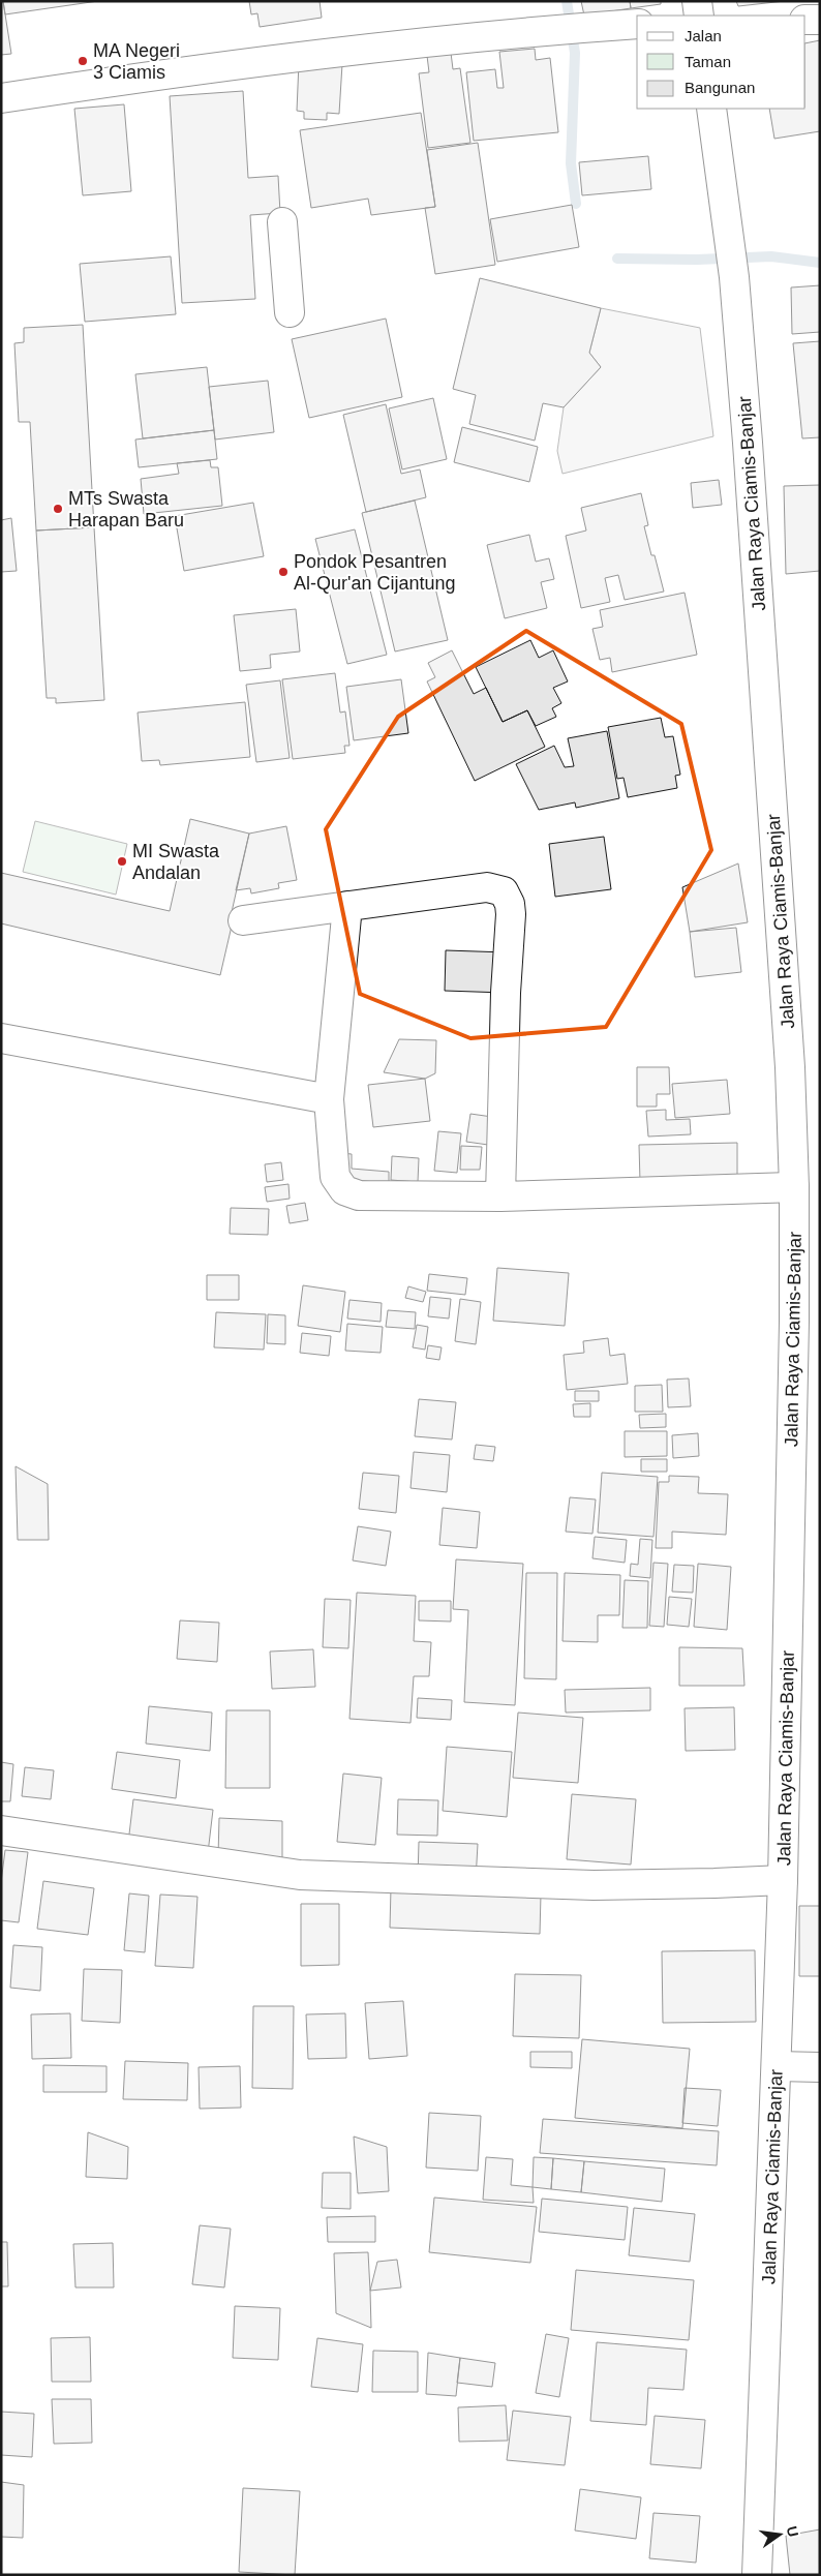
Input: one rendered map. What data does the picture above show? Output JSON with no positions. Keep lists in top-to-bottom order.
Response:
{
  "streets": {
    "main road": ["Jalan Raya Ciamis-Banjar"]
  },
  "places": [
    "MA Negeri 3 Ciamis",
    "MTs Swasta Harapan Baru",
    "Pondok Pesantren Al-Qur'an Cijantung",
    "MI Swasta Andalan"
  ],
  "legend": ["Jalan", "Taman", "Bangunan"],
  "north": "right"
}
